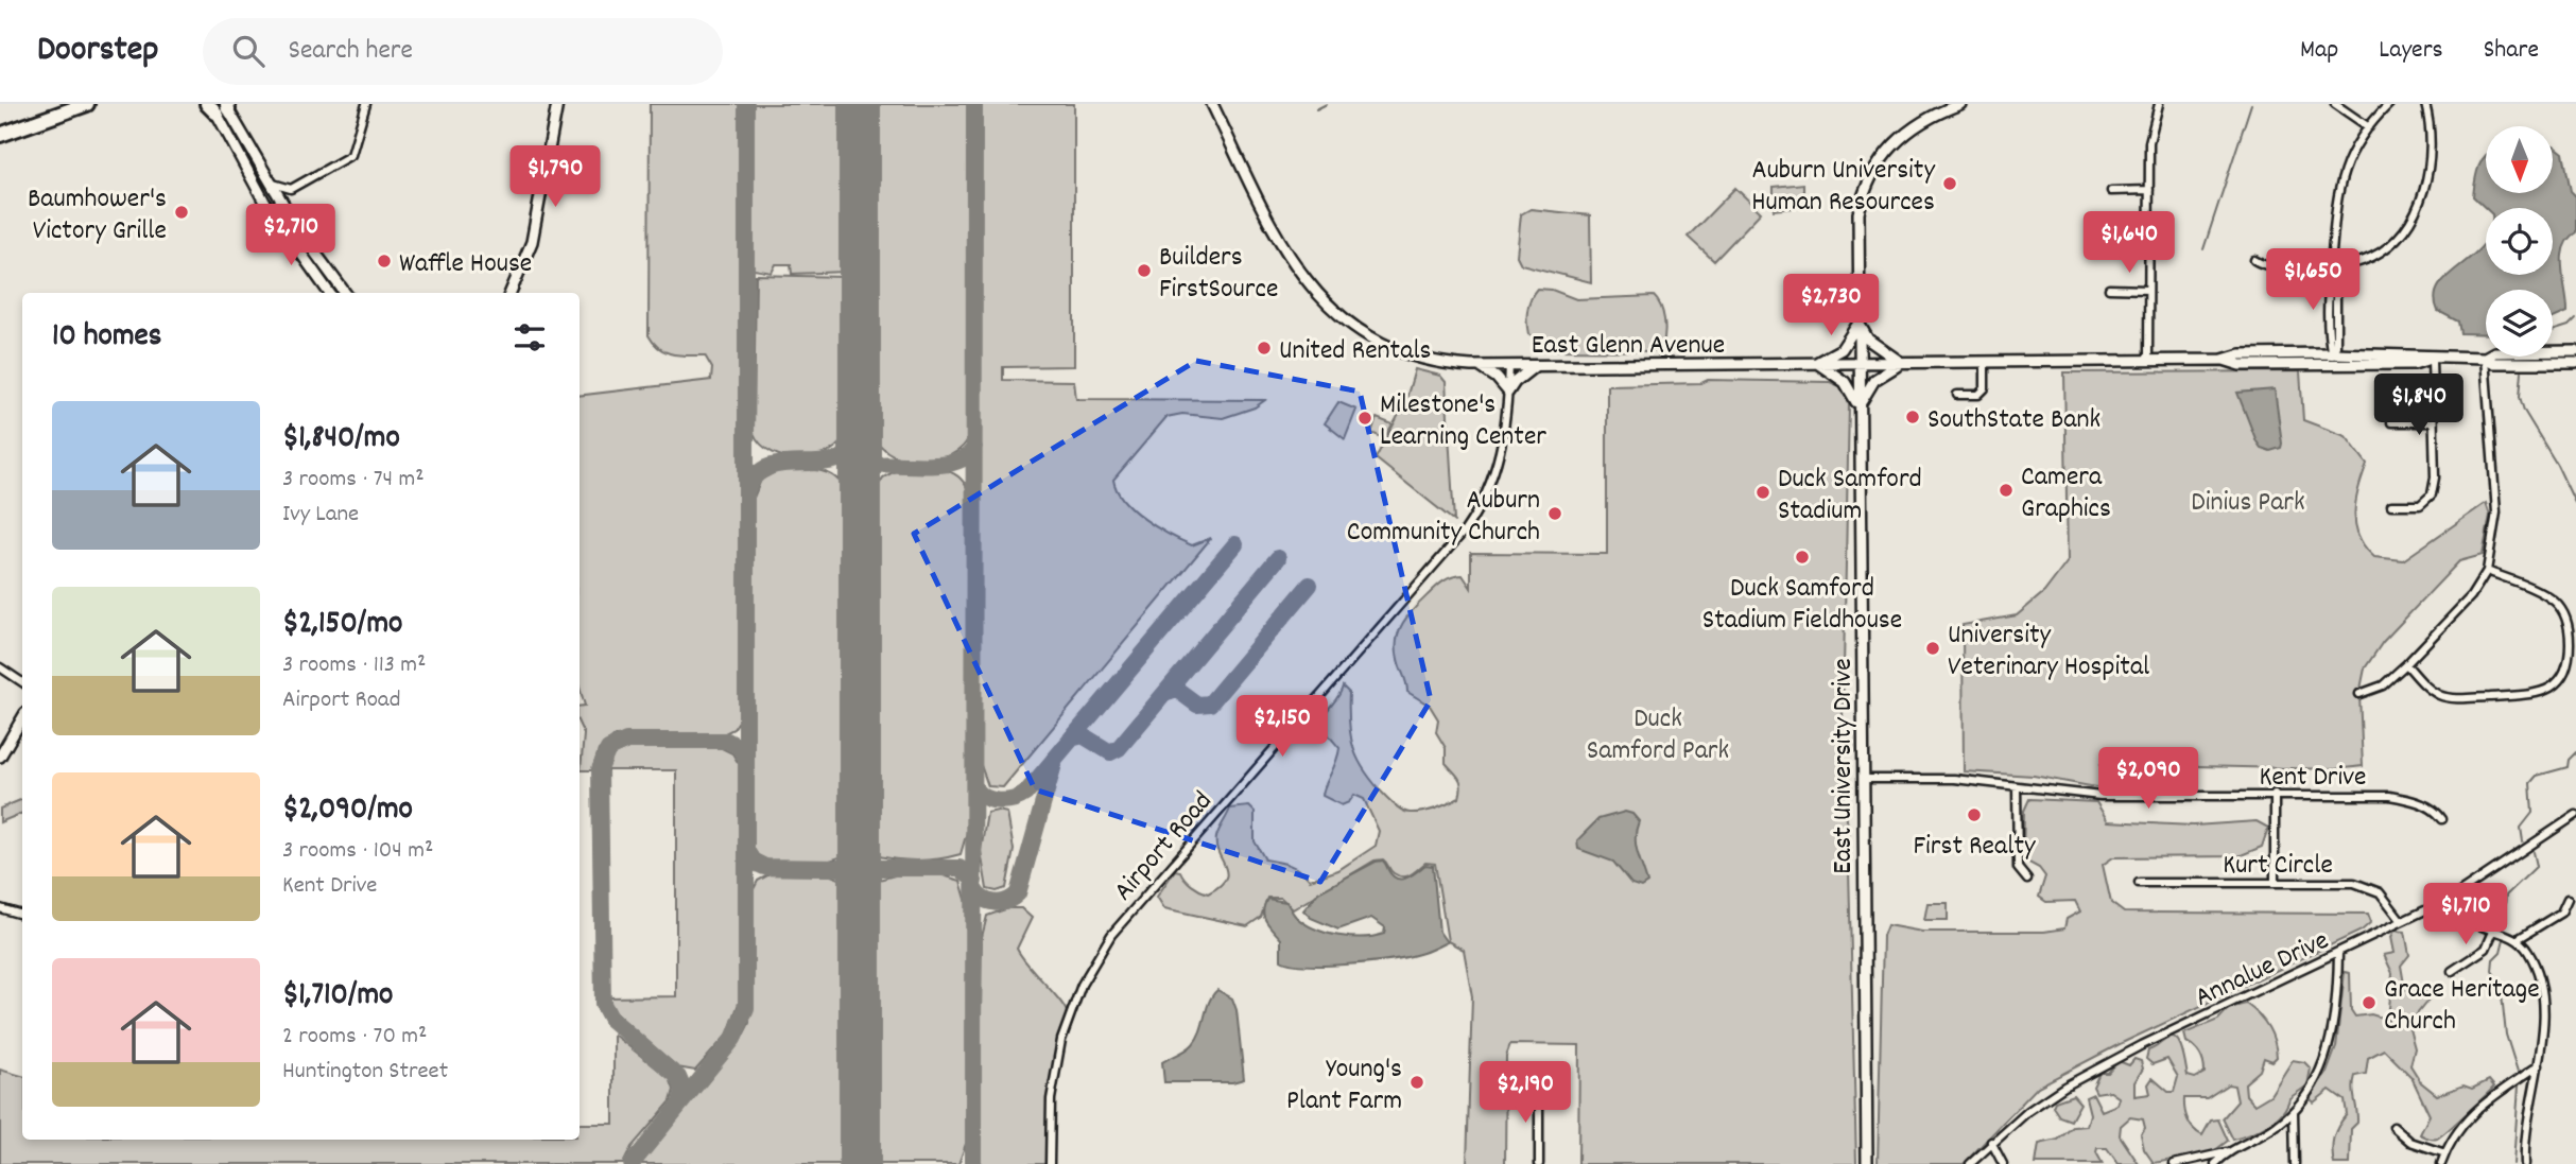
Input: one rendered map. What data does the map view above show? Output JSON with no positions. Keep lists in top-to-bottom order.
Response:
{
  "streets": {
    "main road": ["East Glenn Avenue", "East University Drive"],
    "street": [
      "Kent Drive",
      "Airport Road",
      "Kurt Circle",
      "Annalue Drive"
    ]
  },
  "crossings": [
    ["East Glenn Avenue", "East University Drive"],
    ["East Glenn Avenue", "Airport Road"],
    ["East University Drive", "Kent Drive"],
    ["Kurt Circle", "Annalue Drive"]
  ],
  "parks": ["Dinius Park", "Duck Samford Park"],
  "places": [
    "Auburn University Human Resources",
    "Baumhower's Victory Grille",
    "Waffle House",
    "Builders FirstSource",
    "United Rentals",
    "SouthState Bank",
    "Milestone's Learning Center",
    "Camera Graphics",
    "Duck Samford Stadium",
    "Auburn Community Church",
    "Duck Samford Stadium Fieldhouse",
    "University Veterinary Hospital",
    "First Realty",
    "Grace Heritage Church",
    "Young's Plant Farm"
  ],
  "north": "bottom",
  "page": {
    "header": "Doorstep",
    "search": "Search here",
    "nav": ["Map", "Layers", "Share"],
    "price": [
      "$1,790",
      "$2,710",
      "$1,640",
      "$1,650",
      "$2,730",
      "$1,840",
      "$2,150",
      "$2,090",
      "$1,710",
      "$2,190"
    ],
    "heading": "10 homes",
    "list": [
      {
        "name": "$1,840/mo",
        "note": "3 rooms · 74 m² · Ivy Lane"
      },
      {
        "name": "$2,150/mo",
        "note": "3 rooms · 113 m² · Airport Road"
      },
      {
        "name": "$2,090/mo",
        "note": "3 rooms · 104 m² · Kent Drive"
      },
      {
        "name": "$1,710/mo",
        "note": "2 rooms · 70 m² · Huntington Street"
      }
    ]
  }
}
